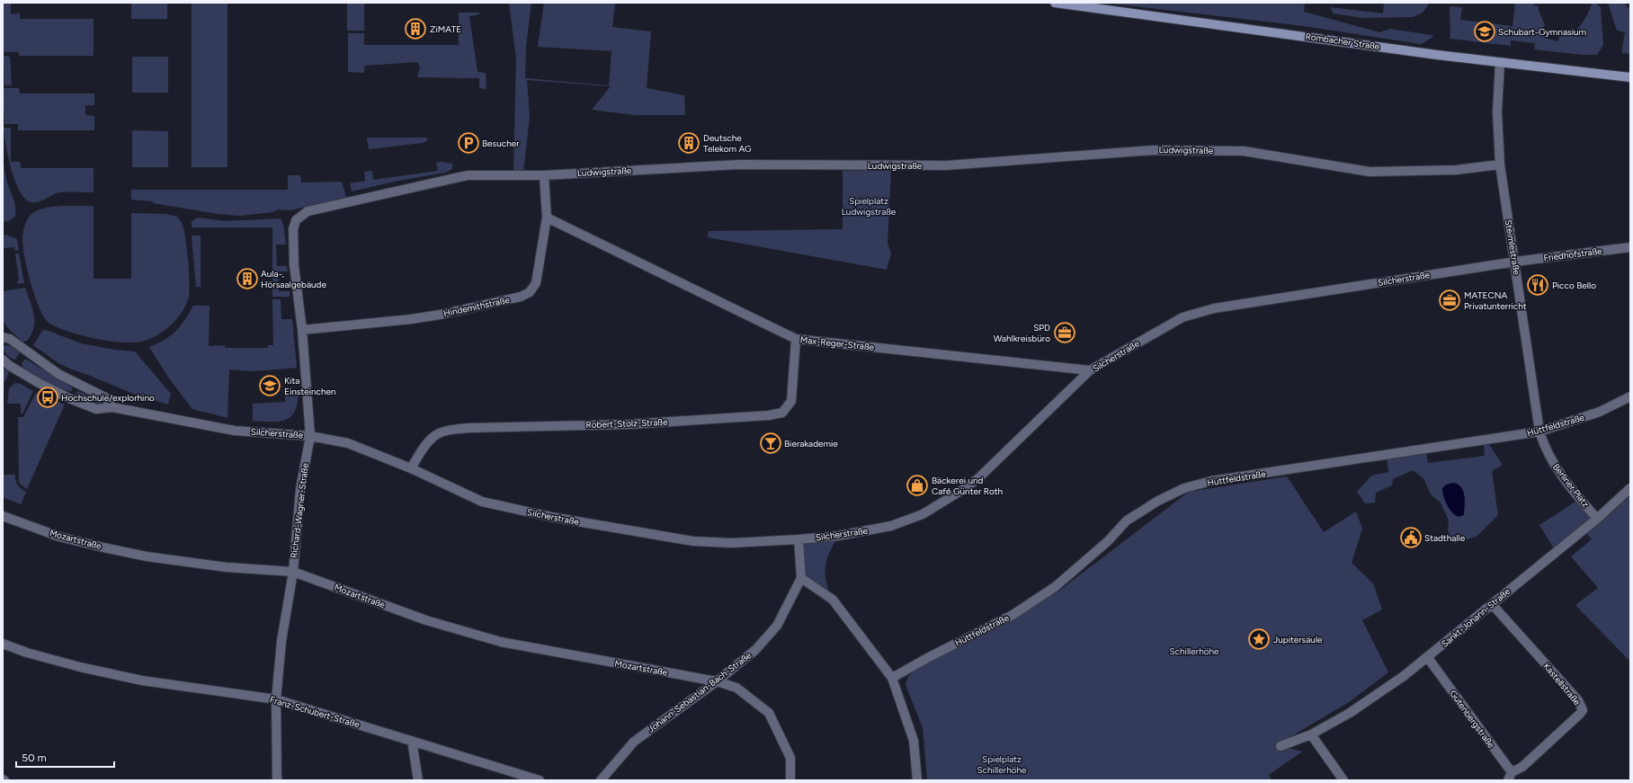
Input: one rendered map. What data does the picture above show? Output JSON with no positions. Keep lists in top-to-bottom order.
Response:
{
  "streets": {
    "main road": ["Rombacher Straße"],
    "street": [
      "Ludwigstraße",
      "Steimlestraße",
      "Friedhofstraße",
      "Silcherstraße",
      "Hindemithstraße",
      "Max-Reger-Straße",
      "Robert-Stolz-Straße",
      "Hüttfeldstraße",
      "Berliner Platz",
      "Richard-Wagner-Straße",
      "Mozartstraße",
      "Sankt-Johann-Straße",
      "Kastellstraße",
      "Johann-Sebastian-Bach-Straße",
      "Franz-Schubert-Straße",
      "Gutenbergstraße"
    ]
  },
  "crossings": [
    ["Rombacher Straße", "Steimlestraße"],
    ["Ludwigstraße", "Steimlestraße"],
    ["Ludwigstraße", "Hindemithstraße"],
    ["Ludwigstraße", "Richard-Wagner-Straße"],
    ["Steimlestraße", "Friedhofstraße"],
    ["Steimlestraße", "Silcherstraße"],
    ["Steimlestraße", "Hüttfeldstraße"],
    ["Steimlestraße", "Berliner Platz"],
    ["Friedhofstraße", "Silcherstraße"],
    ["Silcherstraße", "Max-Reger-Straße"],
    ["Silcherstraße", "Robert-Stolz-Straße"],
    ["Silcherstraße", "Richard-Wagner-Straße"],
    ["Hindemithstraße", "Max-Reger-Straße"],
    ["Hindemithstraße", "Richard-Wagner-Straße"],
    ["Max-Reger-Straße", "Robert-Stolz-Straße"],
    ["Hüttfeldstraße", "Berliner Platz"],
    ["Berliner Platz", "Sankt-Johann-Straße"],
    ["Richard-Wagner-Straße", "Mozartstraße"],
    ["Richard-Wagner-Straße", "Franz-Schubert-Straße"],
    ["Mozartstraße", "Johann-Sebastian-Bach-Straße"],
    ["Sankt-Johann-Straße", "Kastellstraße"],
    ["Sankt-Johann-Straße", "Gutenbergstraße"],
    ["Kastellstraße", "Gutenbergstraße"]
  ],
  "parks": ["Spielplatz Ludwigstraße", "Schillerhöhe", "Spielplatz Schillerhöhe"],
  "places": {
    "building": ["ZiMATE", "Deutsche Telekom AG", "Aula-, Hörsaalgebäude"],
    "school or university": ["Schubart-Gymnasium", "Kita Einsteinchen"],
    "parking": ["Besucher"],
    "restaurant": ["Picco Bello"],
    "office": ["MATECNA Privatunterricht", "SPD Wahlkreisbüro"],
    "bus stop": ["Hochschule/explorhino"],
    "bar": ["Bierakademie"],
    "shop": ["Bäckerei und Café Günter Roth"],
    "public building": ["Stadthalle"],
    "place": ["Jupitersäule"]
  },
  "scale_bar": "50 m"
}
